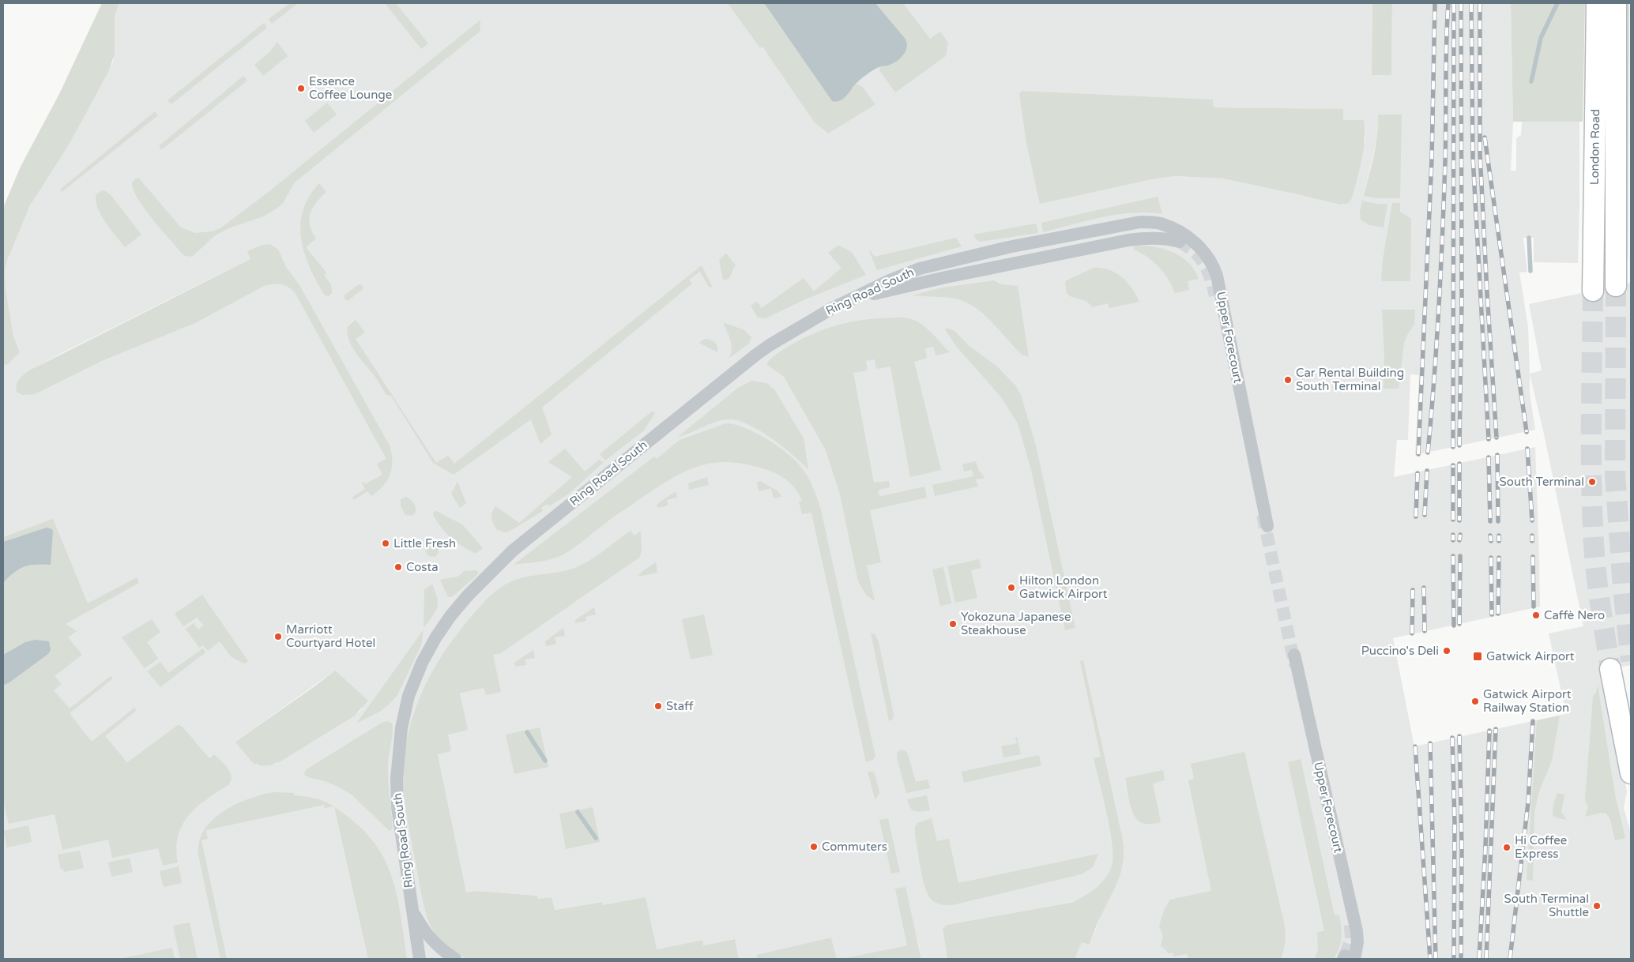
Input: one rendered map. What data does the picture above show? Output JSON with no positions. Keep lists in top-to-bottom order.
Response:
{
  "streets": {
    "main road": ["London Road"],
    "street": ["Ring Road South", "Upper Forecourt"]
  },
  "crossings": [
    ["Ring Road South", "Upper Forecourt"]
  ],
  "places": {
    "other": [
      "Essence Coffee Lounge",
      "Car Rental Building South Terminal",
      "South Terminal",
      "Little Fresh",
      "Costa",
      "Hilton London Gatwick Airport",
      "Caffè Nero",
      "Yokozuna Japanese Steakhouse",
      "Marriott Courtyard Hotel",
      "Puccino's Deli",
      "Gatwick Airport Railway Station",
      "Staff",
      "Commuters",
      "Hi Coffee Express",
      "South Terminal Shuttle"
    ],
    "transit": ["Gatwick Airport"]
  }
}
